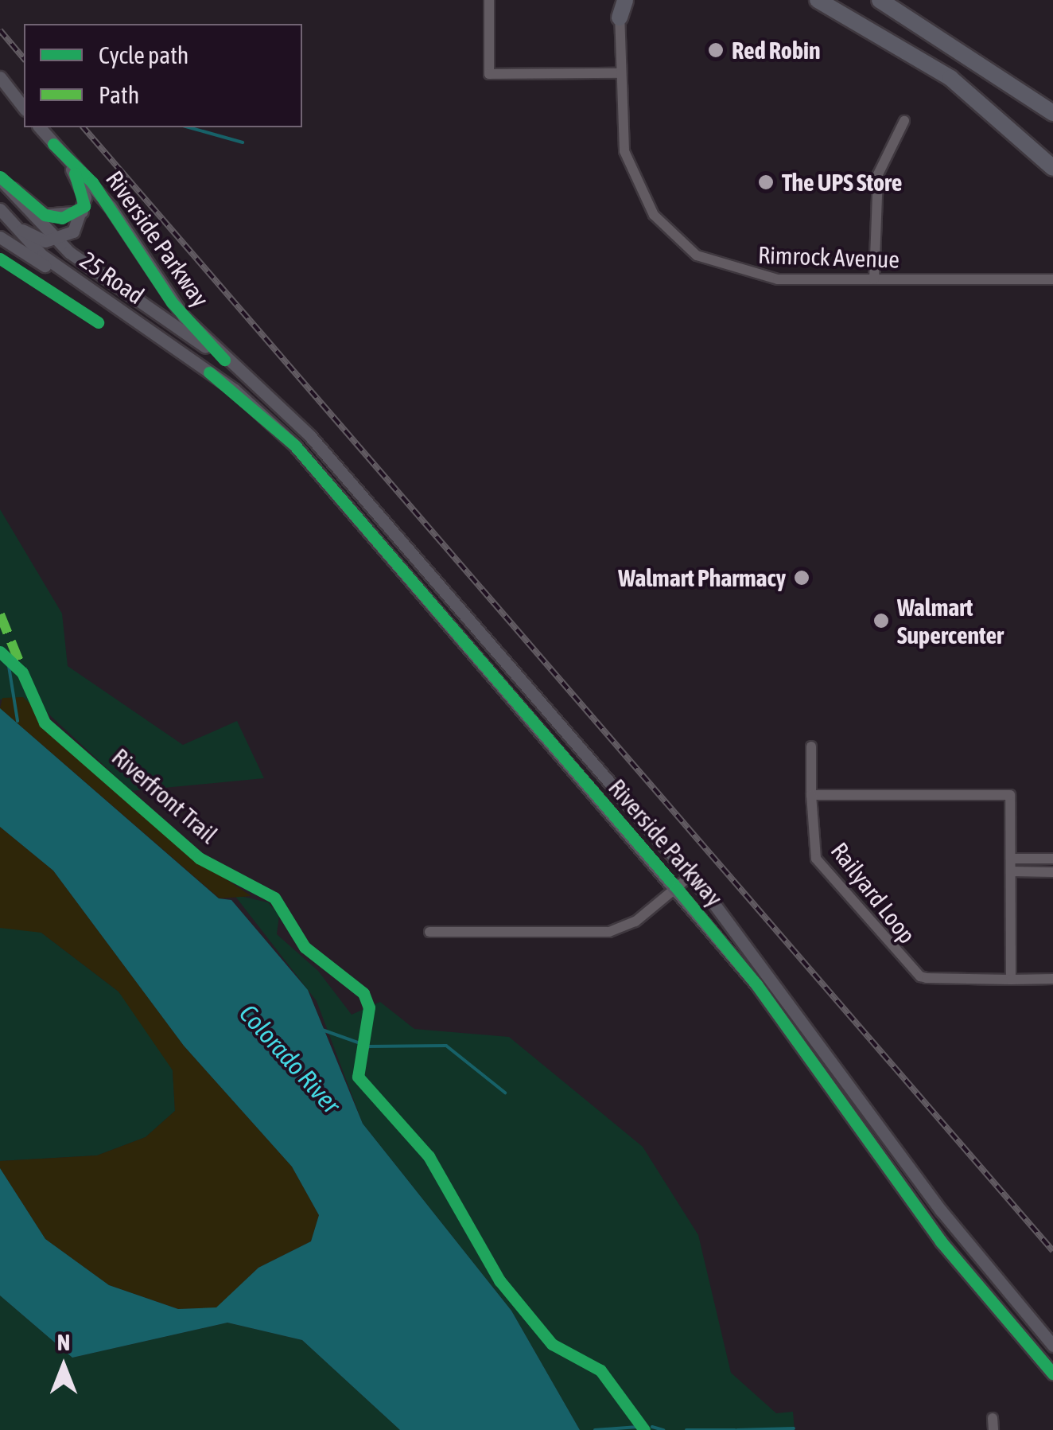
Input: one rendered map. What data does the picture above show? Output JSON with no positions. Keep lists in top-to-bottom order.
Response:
{
  "streets": {
    "main road": ["Riverside Parkway", "25 Road"],
    "street": ["Rimrock Avenue", "Railyard Loop"],
    "cycle path": ["Riverfront Trail"]
  },
  "crossings": [
    ["Riverside Parkway", "25 Road"]
  ],
  "water": ["Colorado River"],
  "places": [
    "Red Robin",
    "The UPS Store",
    "Walmart Pharmacy",
    "Walmart Supercenter"
  ],
  "legend": ["Cycle path", "Path"],
  "north": "top"
}
